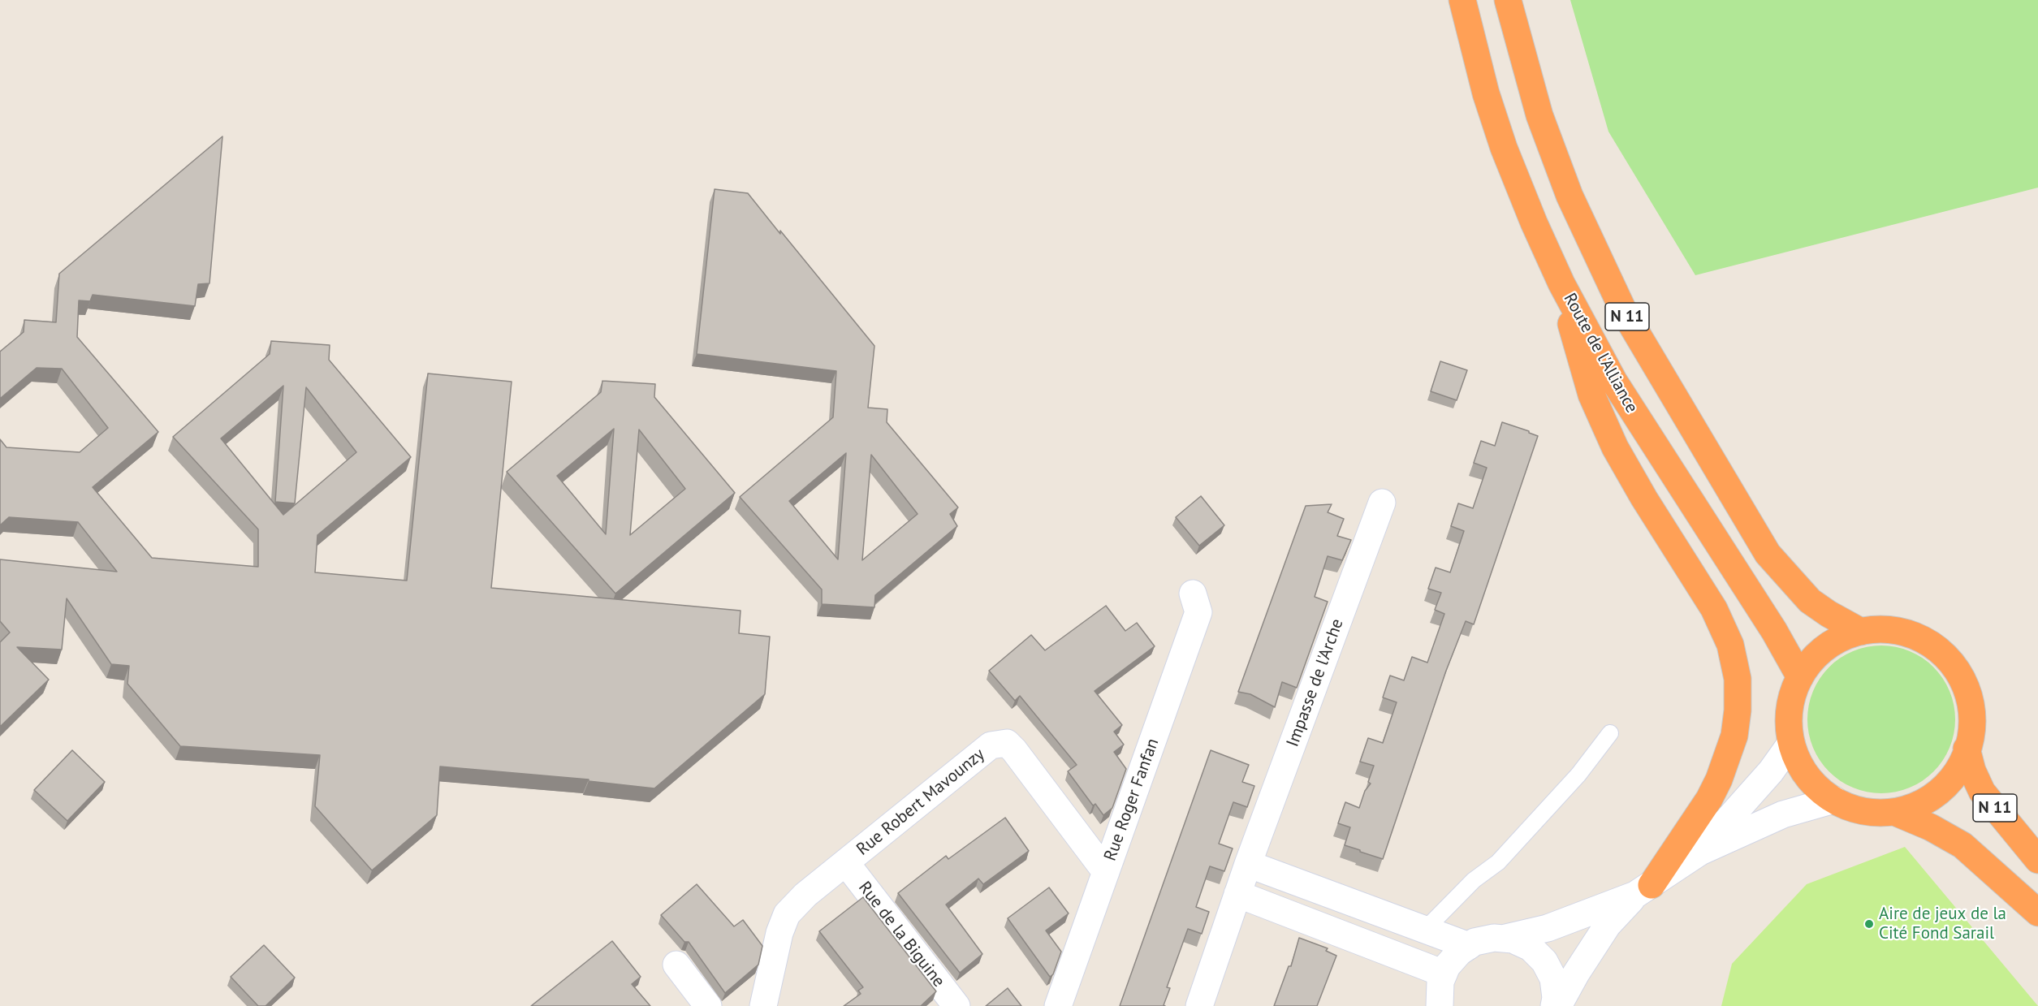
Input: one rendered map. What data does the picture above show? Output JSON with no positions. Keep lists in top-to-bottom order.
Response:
{
  "streets": {
    "highway": ["N 11", "Route de l'Alliance"],
    "street": [
      "Impasse de l'Arche",
      "Rue Roger Fanfan",
      "Rue Robert Mavounzy",
      "Rue de la Biguine"
    ]
  },
  "crossings": [
    ["Rue Roger Fanfan", "Rue Robert Mavounzy"],
    ["Rue Robert Mavounzy", "Rue de la Biguine"]
  ],
  "places": ["Aire de jeux de la Cité Fond Sarail"]
}
